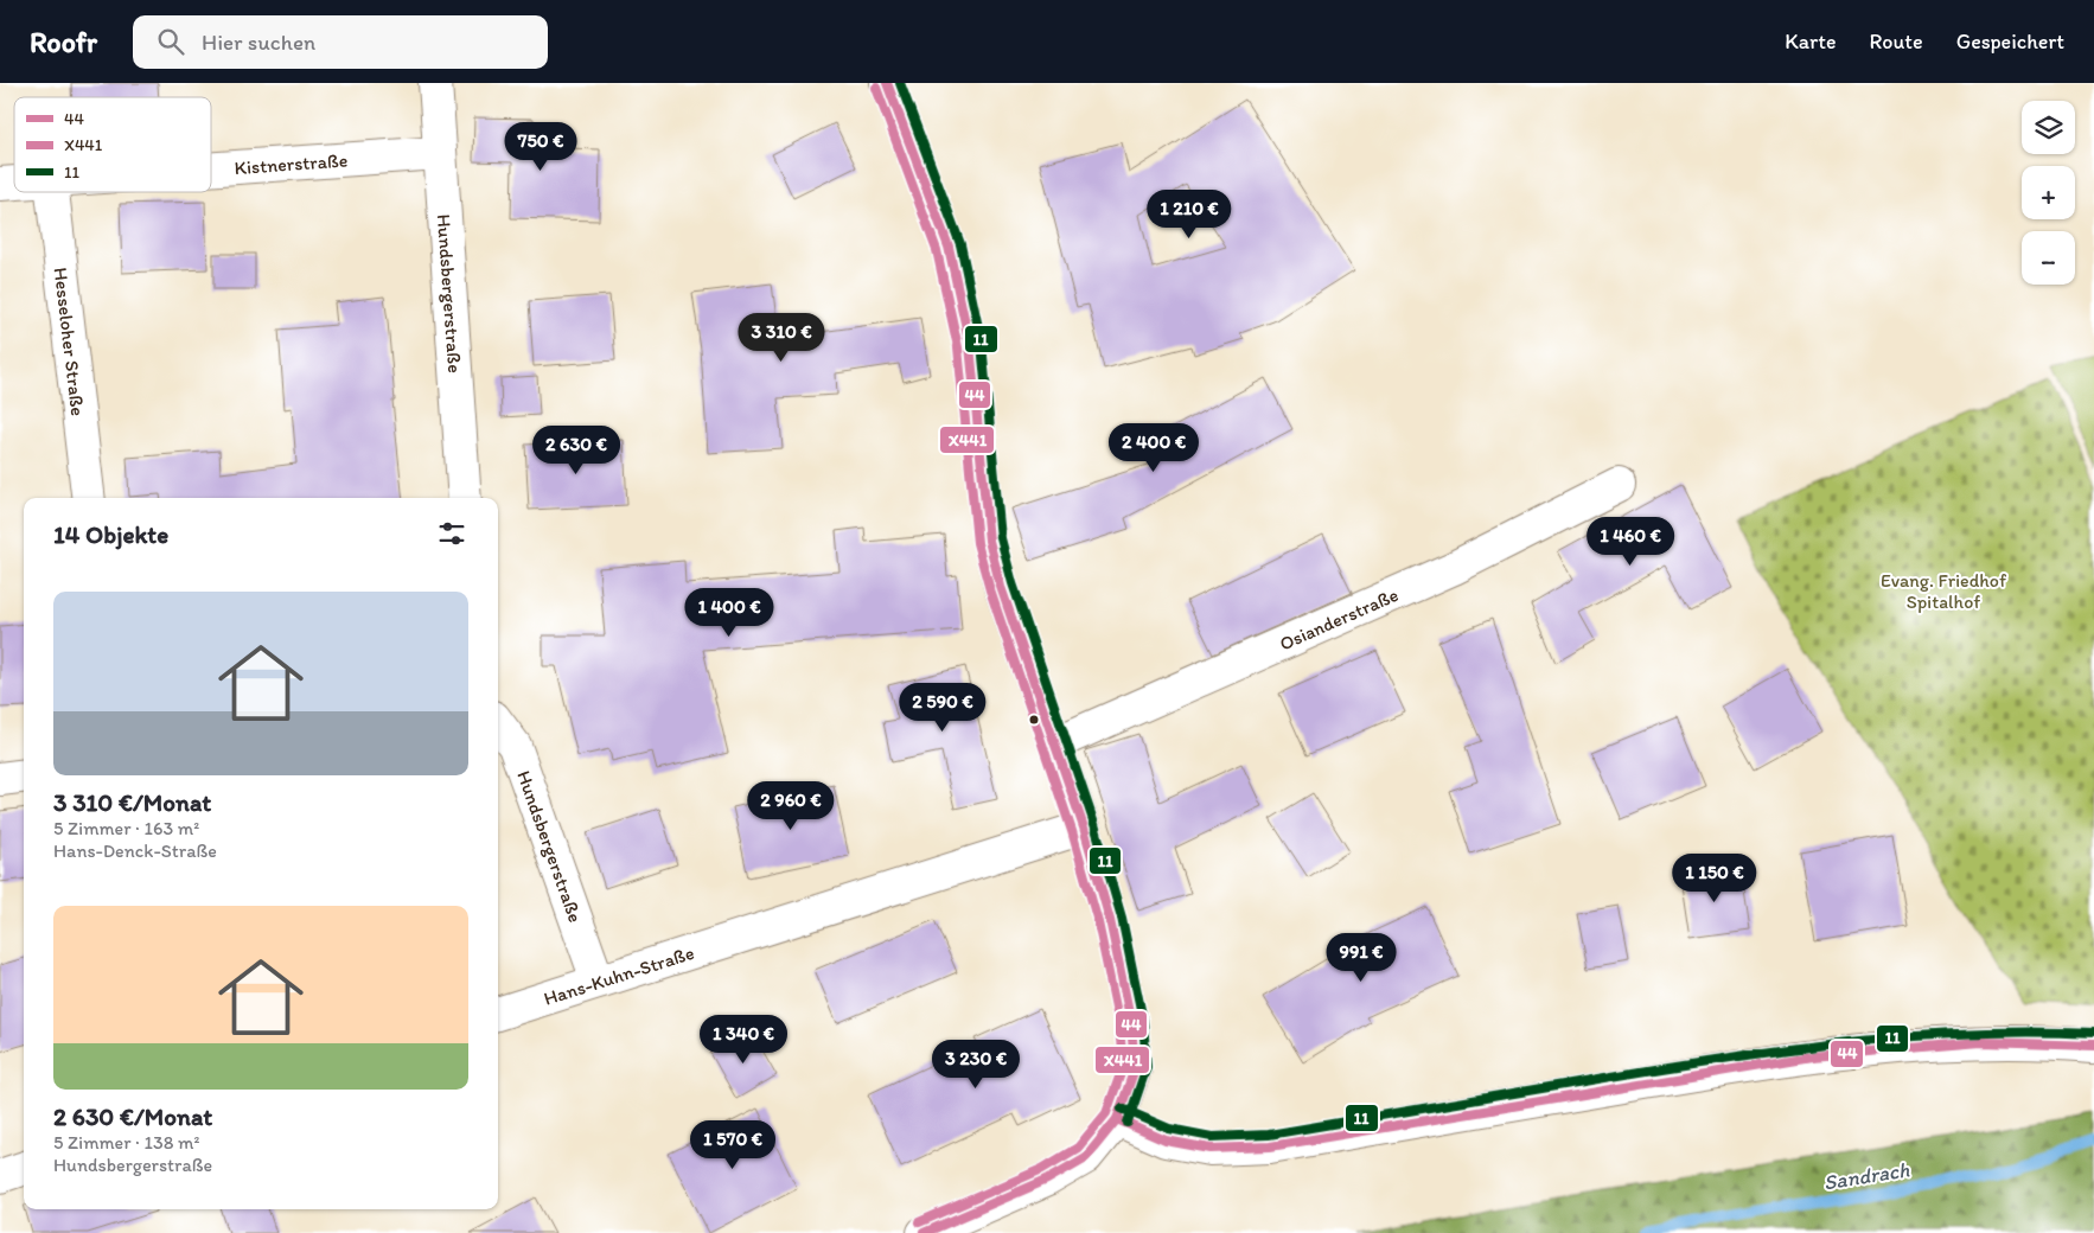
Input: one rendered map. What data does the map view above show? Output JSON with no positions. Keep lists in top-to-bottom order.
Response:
{
  "streets": {
    "street": [
      "Kistnerstraße",
      "Hundsbergerstraße",
      "Hesseloher Straße",
      "Osianderstraße",
      "Hans-Kuhn-Straße"
    ]
  },
  "crossings": [
    ["Kistnerstraße", "Hundsbergerstraße"],
    ["Hundsbergerstraße", "Hans-Kuhn-Straße"]
  ],
  "water": ["Sandrach"],
  "parks": ["Evang. Friedhof Spitalhof"],
  "lines": ["transit line 44", "transit line 11", "transit line X441"],
  "legend": ["44", "X441", "11"],
  "page": {
    "header": "Roofr",
    "search": "Hier suchen",
    "nav": ["Karte", "Route", "Gespeichert"],
    "map_buttons": ["+", "−"],
    "price": [
      "750 €",
      "1 210 €",
      "3 310 €",
      "2 400 €",
      "2 630 €",
      "1 460 €",
      "1 400 €",
      "2 590 €",
      "2 960 €",
      "1 150 €",
      "991 €",
      "1 340 €",
      "3 230 €",
      "1 570 €"
    ],
    "heading": "14 Objekte",
    "list": [
      {
        "name": "3 310 €/Monat",
        "note": "5 Zimmer · 163 m² · Hans-Denck-Straße"
      },
      {
        "name": "2 630 €/Monat",
        "note": "5 Zimmer · 138 m² · Hundsbergerstraße"
      }
    ]
  }
}
